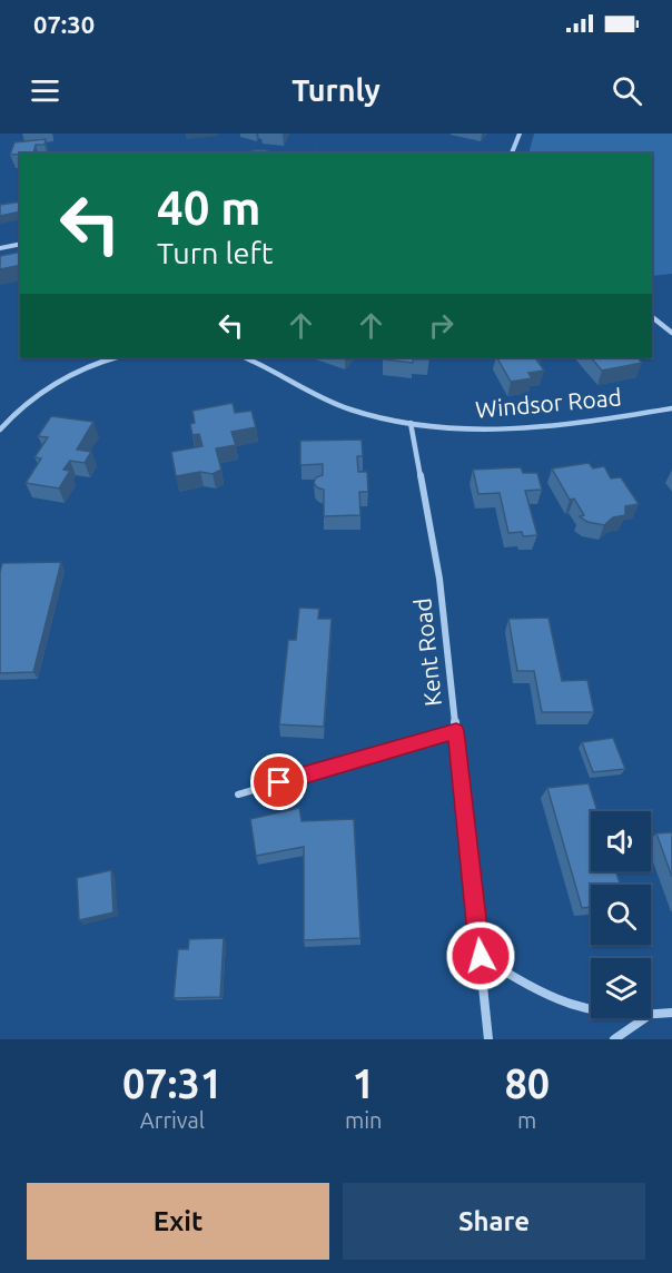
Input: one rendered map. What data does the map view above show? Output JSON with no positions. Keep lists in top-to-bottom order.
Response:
{
  "streets": {
    "street": ["Windsor Road", "Kent Road"]
  },
  "crossings": [
    ["Windsor Road", "Kent Road"]
  ],
  "page": {
    "status": "07:30",
    "header": "Turnly",
    "turn": ["40 m", "Turn left"],
    "eta": [
      "07:31",
      "Arrival",
      "1",
      "min",
      "80",
      "m"
    ],
    "buttons": ["Exit", "Share"]
  }
}
